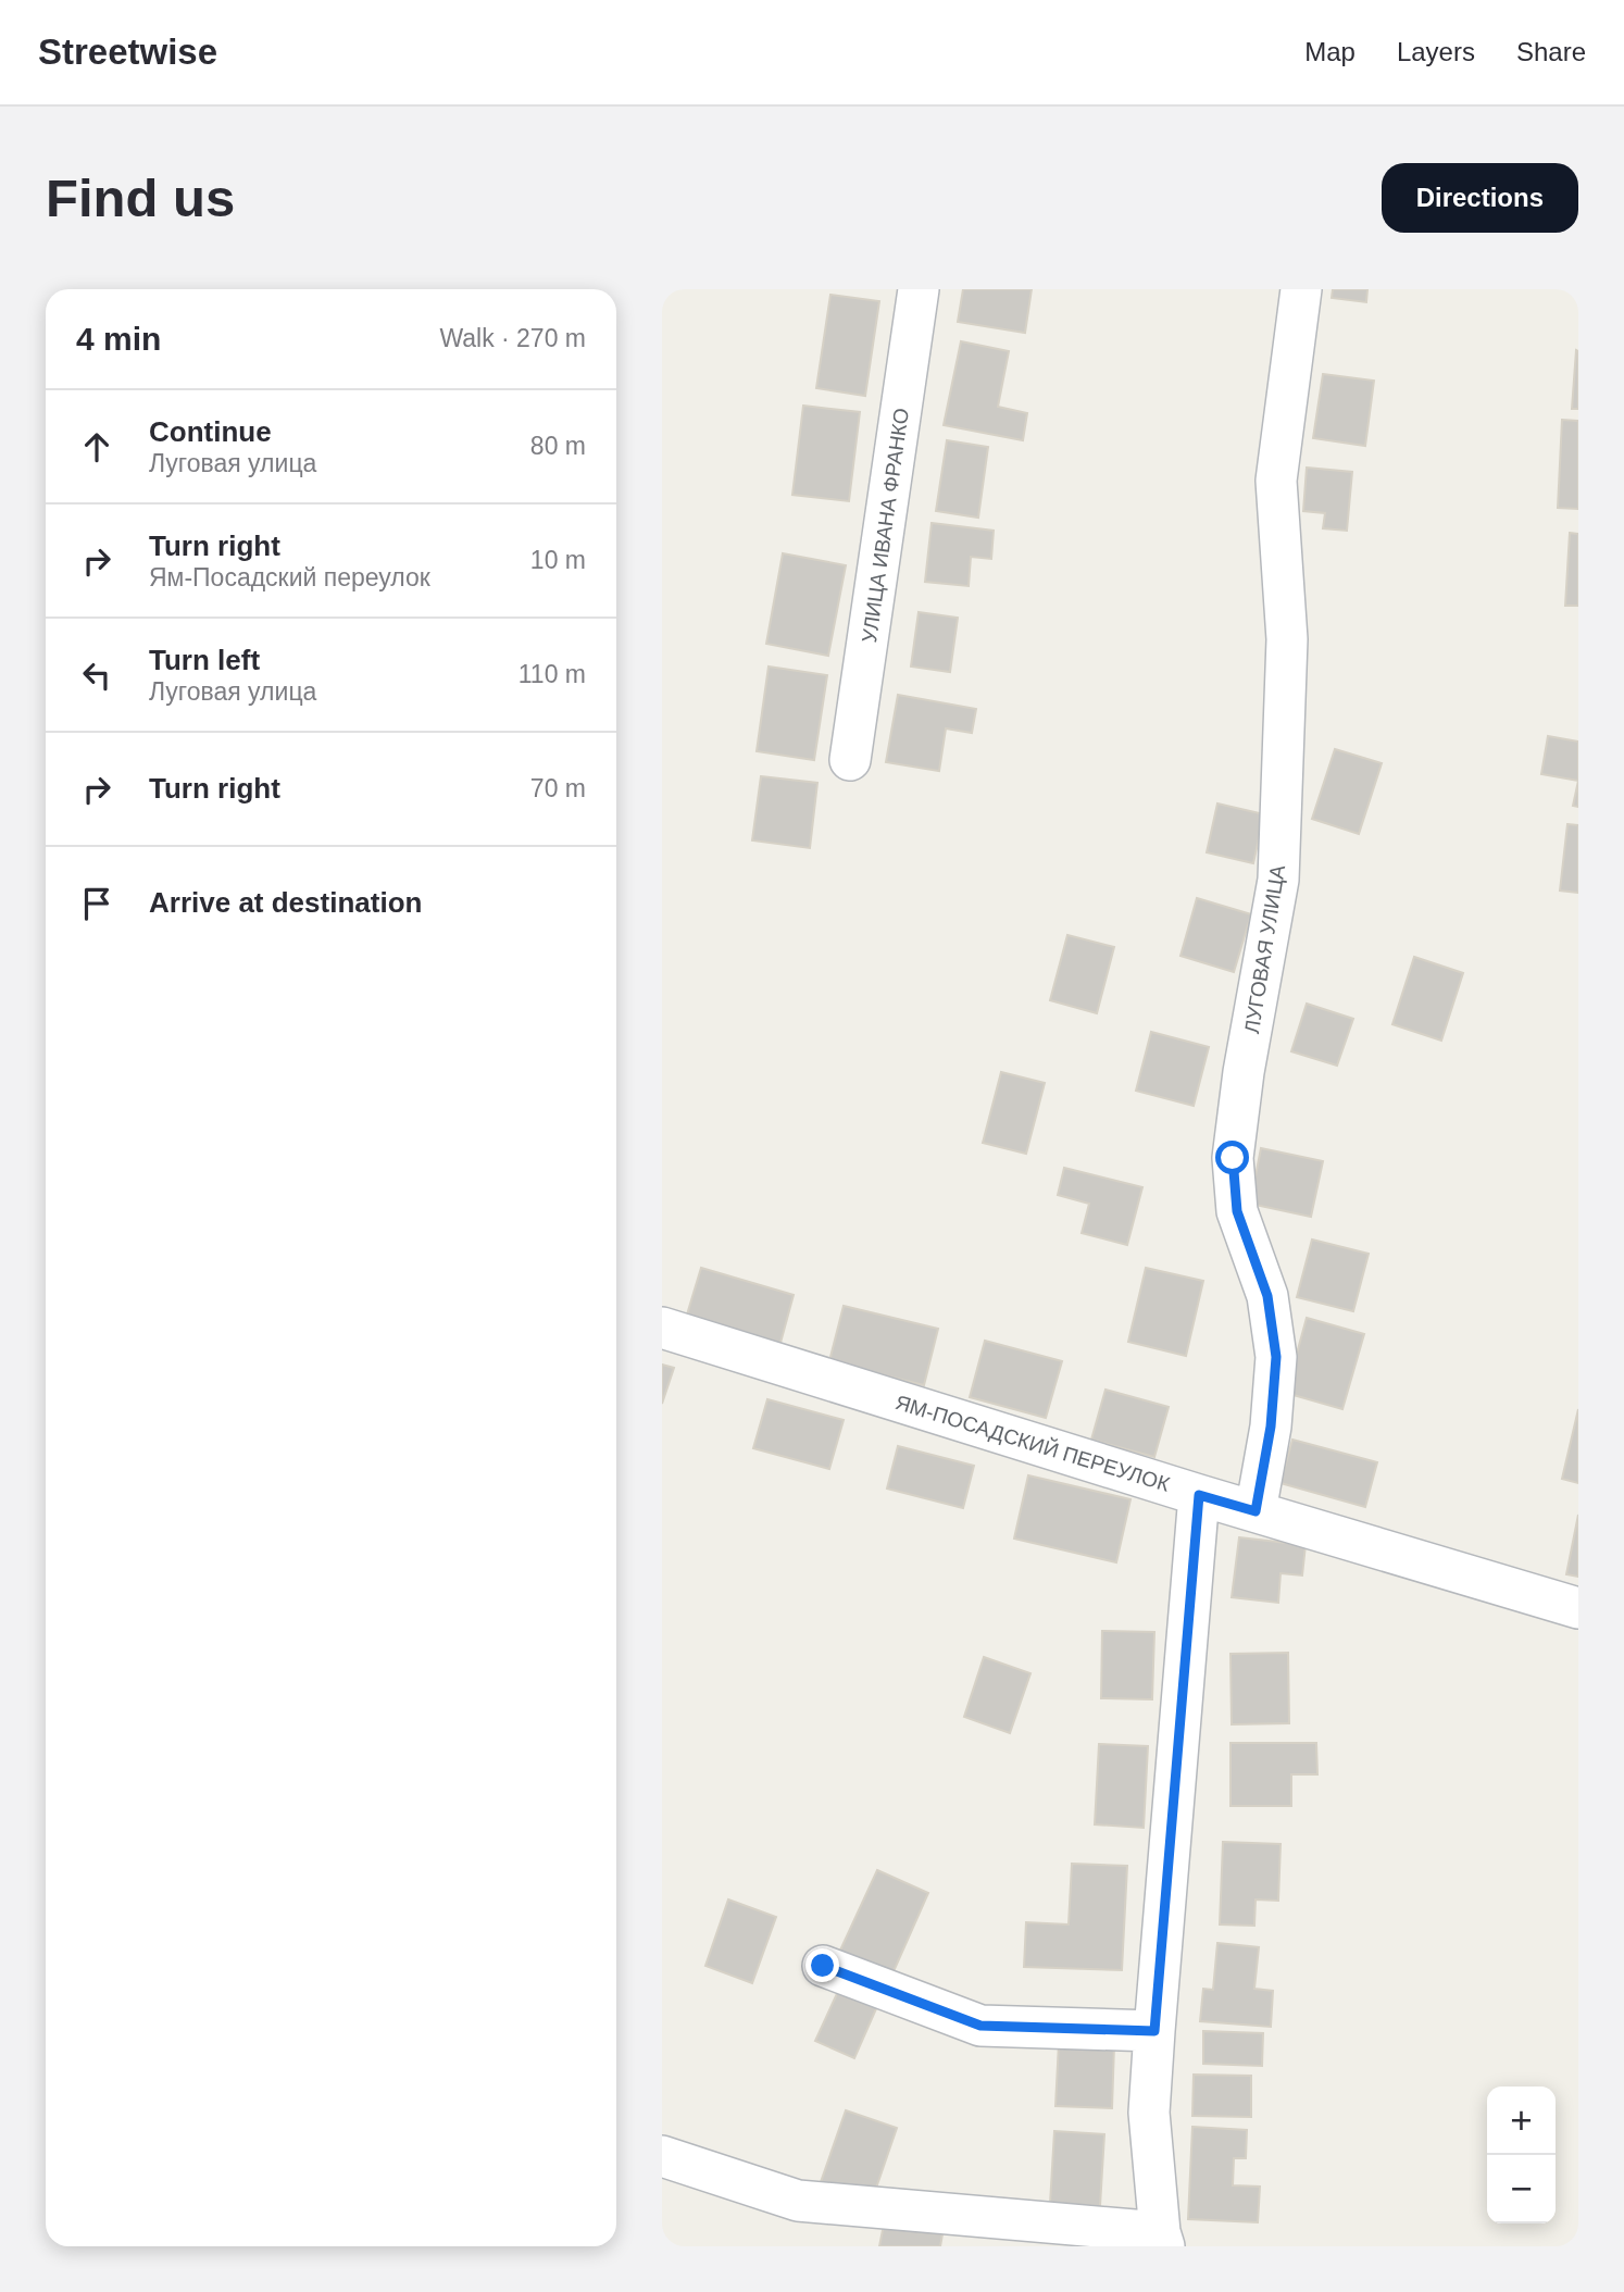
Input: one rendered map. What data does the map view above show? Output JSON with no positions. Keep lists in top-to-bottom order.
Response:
{
  "streets": {
    "street": ["УЛИЦА ИВАНА ФРАНКО", "ЛУГОВАЯ УЛИЦА", "ЯМ-ПОСАДСКИЙ ПЕРЕУЛОК"]
  },
  "crossings": [
    ["ЛУГОВАЯ УЛИЦА", "ЯМ-ПОСАДСКИЙ ПЕРЕУЛОК"]
  ],
  "page": {
    "header": "Streetwise",
    "nav": ["Map", "Layers", "Share"],
    "buttons": "Directions",
    "title": "Find us",
    "heading": ["4 min", "Walk · 270 m"],
    "list": [
      ["Continue", "Луговая улица", "80 m"],
      ["Turn right", "Ям-Посадский переулок", "10 m"],
      ["Turn left", "Луговая улица", "110 m"],
      ["Turn right", "70 m"],
      "Arrive at destination"
    ],
    "map_buttons": ["+", "−"]
  }
}
